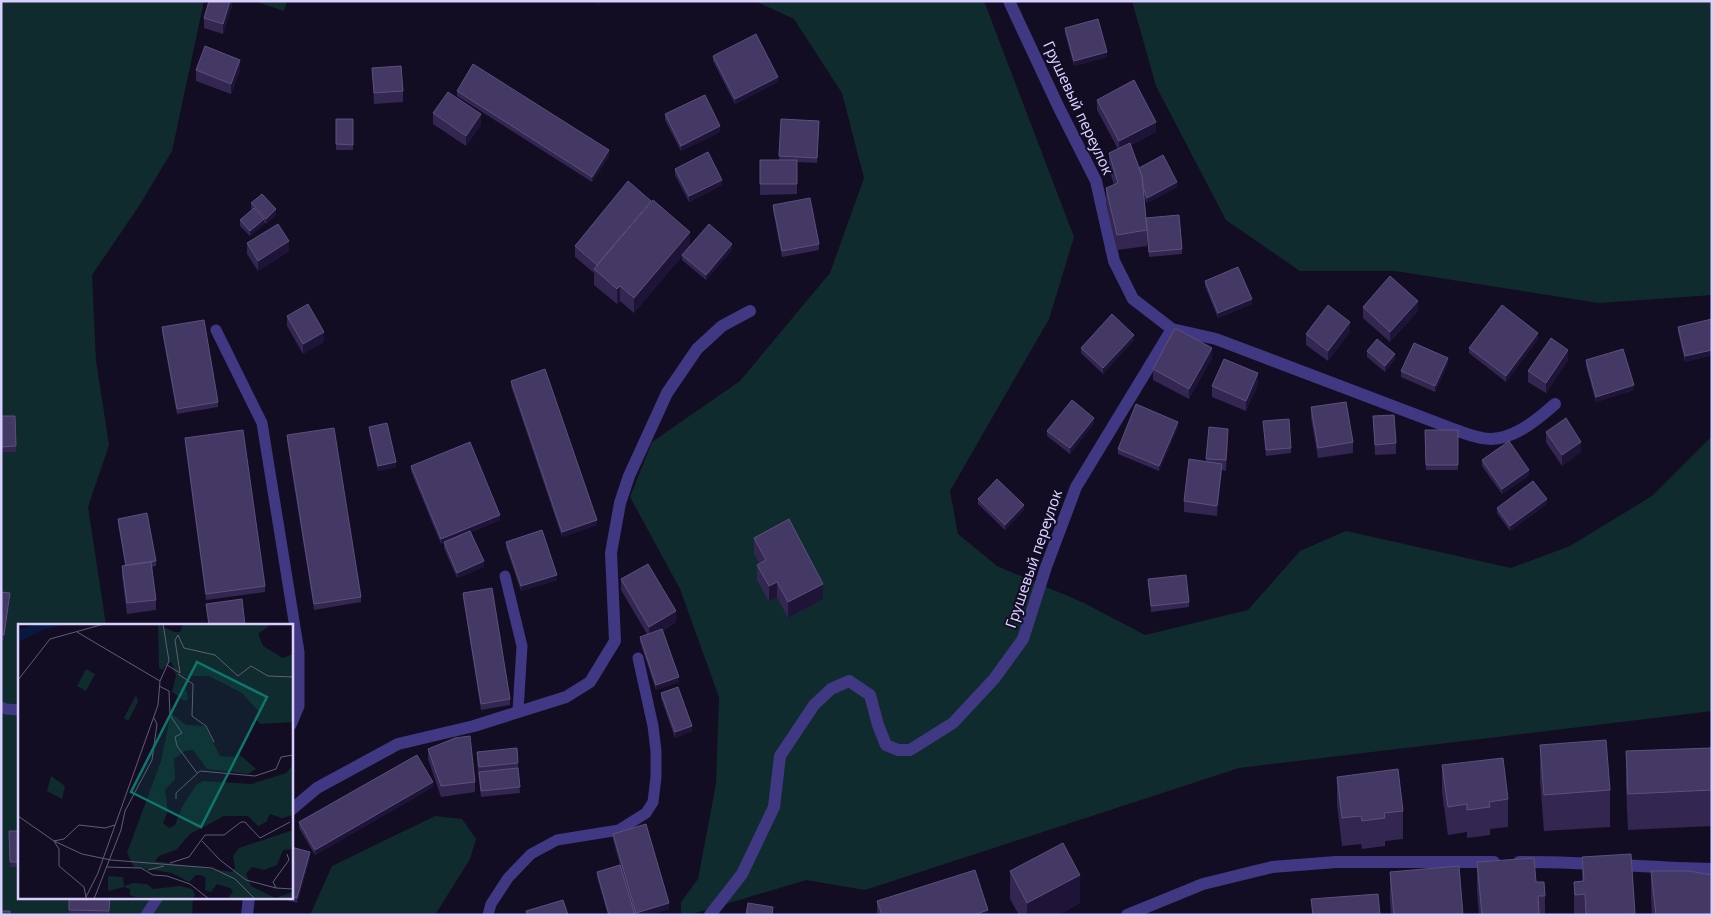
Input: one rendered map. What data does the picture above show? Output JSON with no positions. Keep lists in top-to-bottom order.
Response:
{
  "streets": {
    "street": ["Грушевый переулок"]
  }
}
